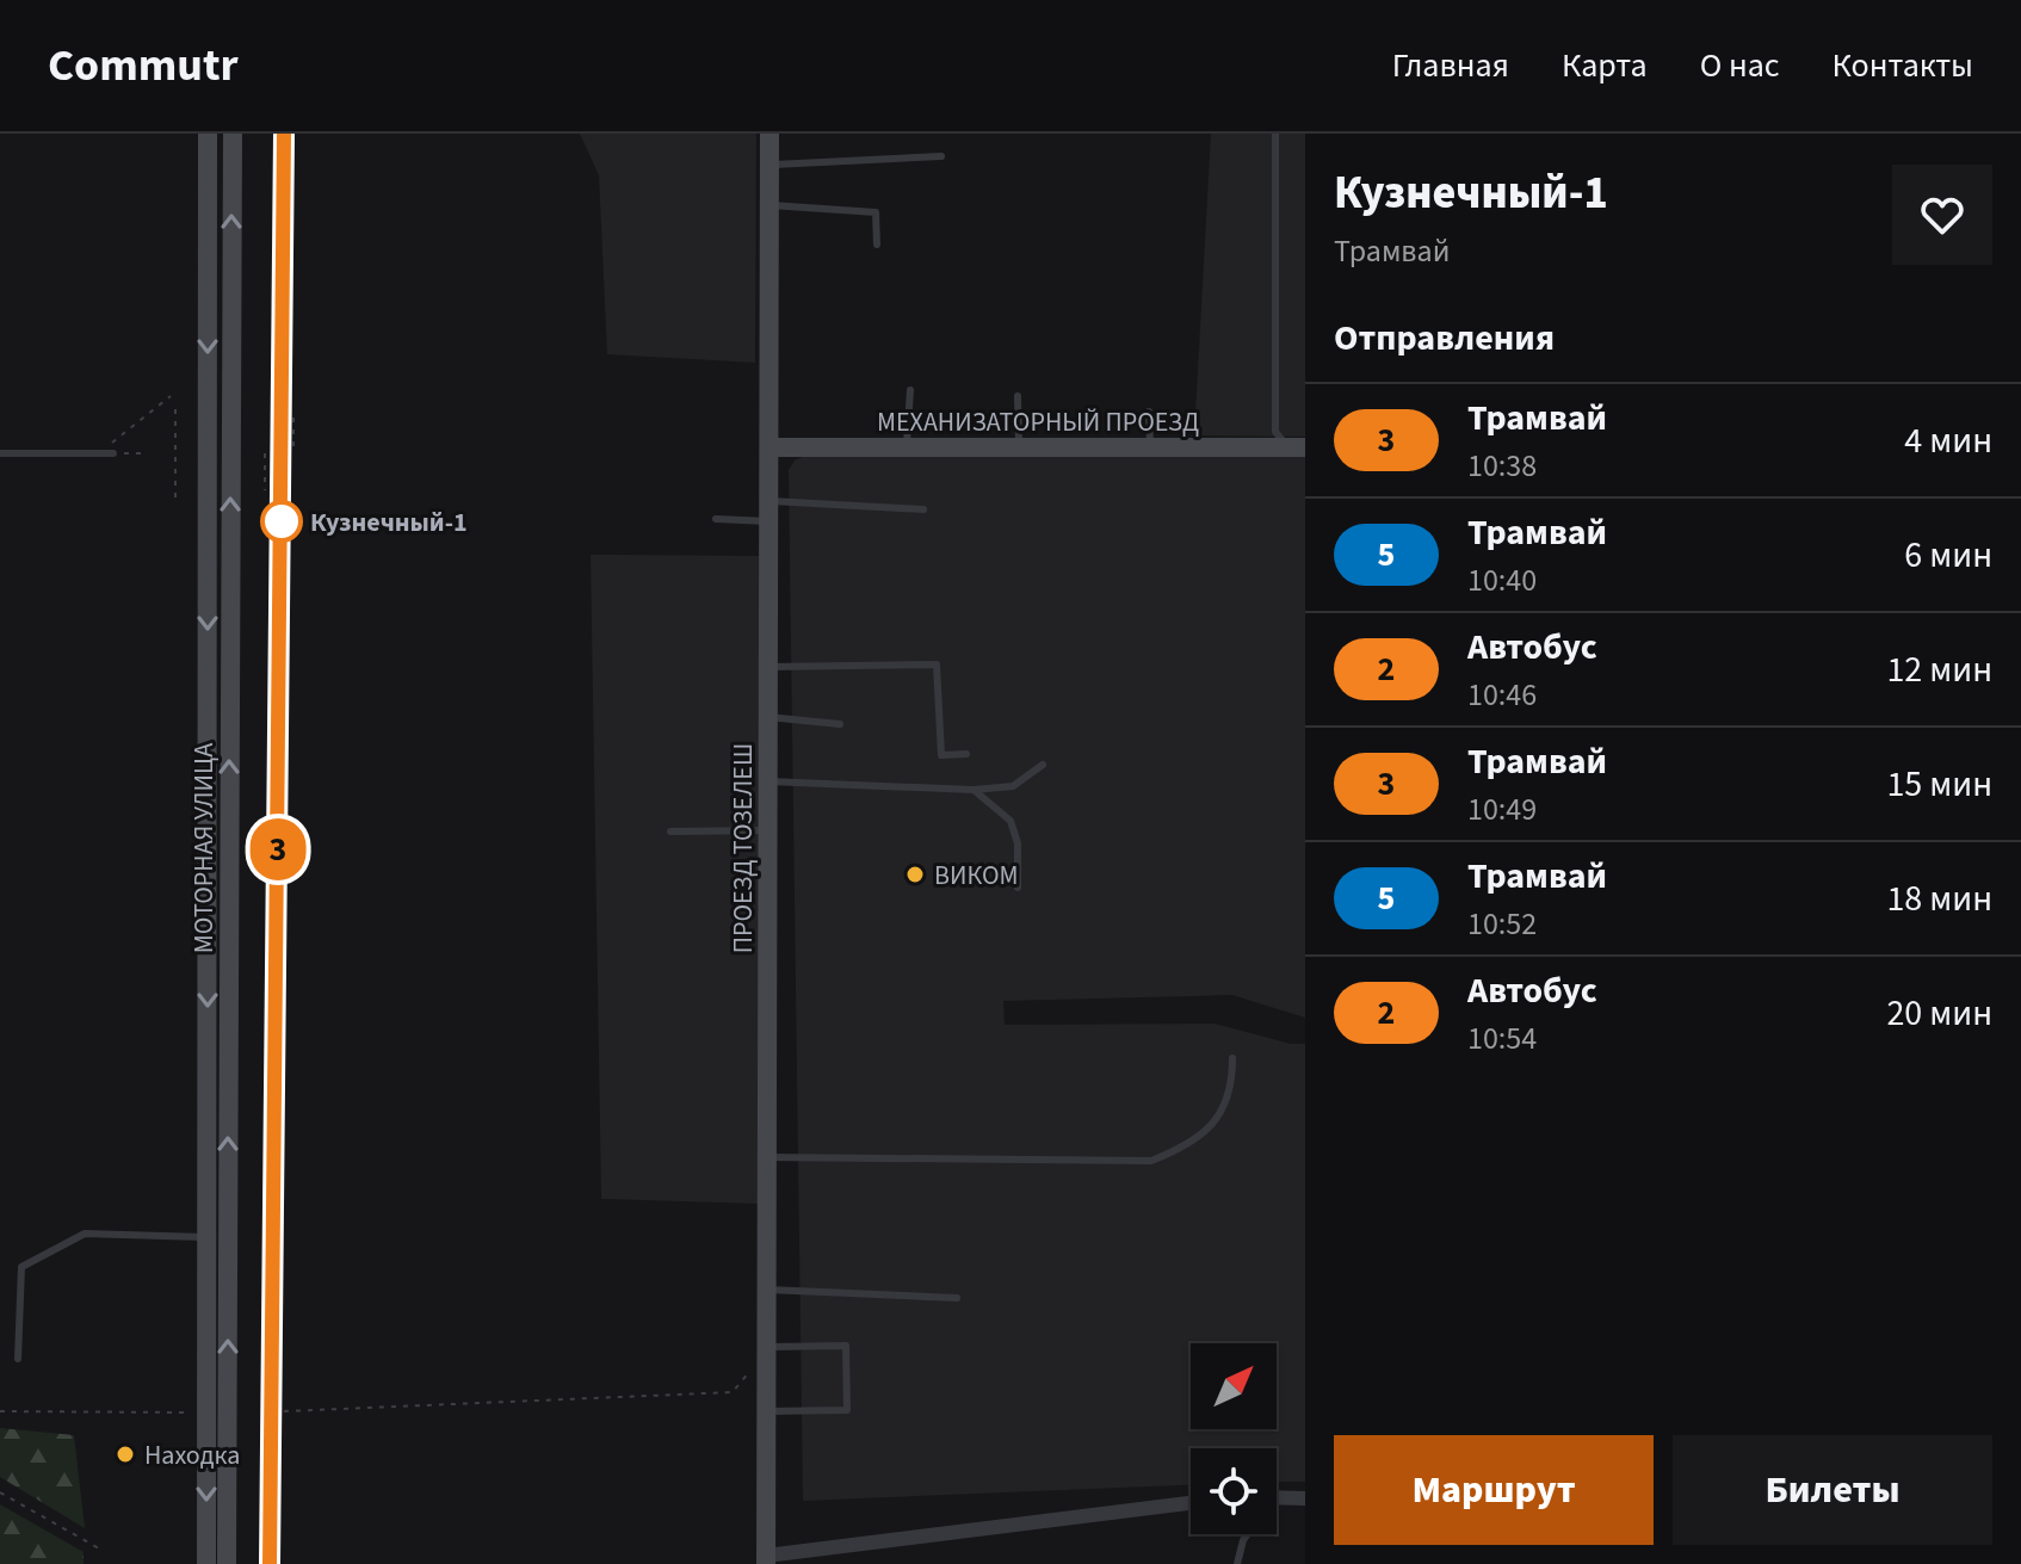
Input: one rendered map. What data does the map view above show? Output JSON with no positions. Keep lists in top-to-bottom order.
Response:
{
  "streets": {
    "main road": ["МЕХАНИЗАТОРНЫЙ ПРОЕЗД", "МОТОРНАЯ УЛИЦА", "ПРОЕЗД ТОЗЕЛЕШ"]
  },
  "crossings": [
    ["МЕХАНИЗАТОРНЫЙ ПРОЕЗД", "ПРОЕЗД ТОЗЕЛЕШ"]
  ],
  "places": ["Кузнечный-1", "ВИКОМ", "Находка"],
  "lines": ["tram line 3"],
  "north": "top right",
  "page": {
    "header": "Commutr",
    "nav": [
      "Главная",
      "Карта",
      "О нас",
      "Контакты"
    ],
    "on_map": "3",
    "heading": [
      ["Кузнечный-1", "Трамвай"],
      "Отправления"
    ],
    "list": [
      {
        "mark": "3",
        "name": "Трамвай",
        "note": "10:38",
        "value": "4 мин"
      },
      {
        "mark": "5",
        "name": "Трамвай",
        "note": "10:40",
        "value": "6 мин"
      },
      {
        "mark": "2",
        "name": "Автобус",
        "note": "10:46",
        "value": "12 мин"
      },
      {
        "mark": "3",
        "name": "Трамвай",
        "note": "10:49",
        "value": "15 мин"
      },
      {
        "mark": "5",
        "name": "Трамвай",
        "note": "10:52",
        "value": "18 мин"
      },
      {
        "mark": "2",
        "name": "Автобус",
        "note": "10:54",
        "value": "20 мин"
      }
    ],
    "buttons": ["Маршрут", "Билеты"]
  }
}
